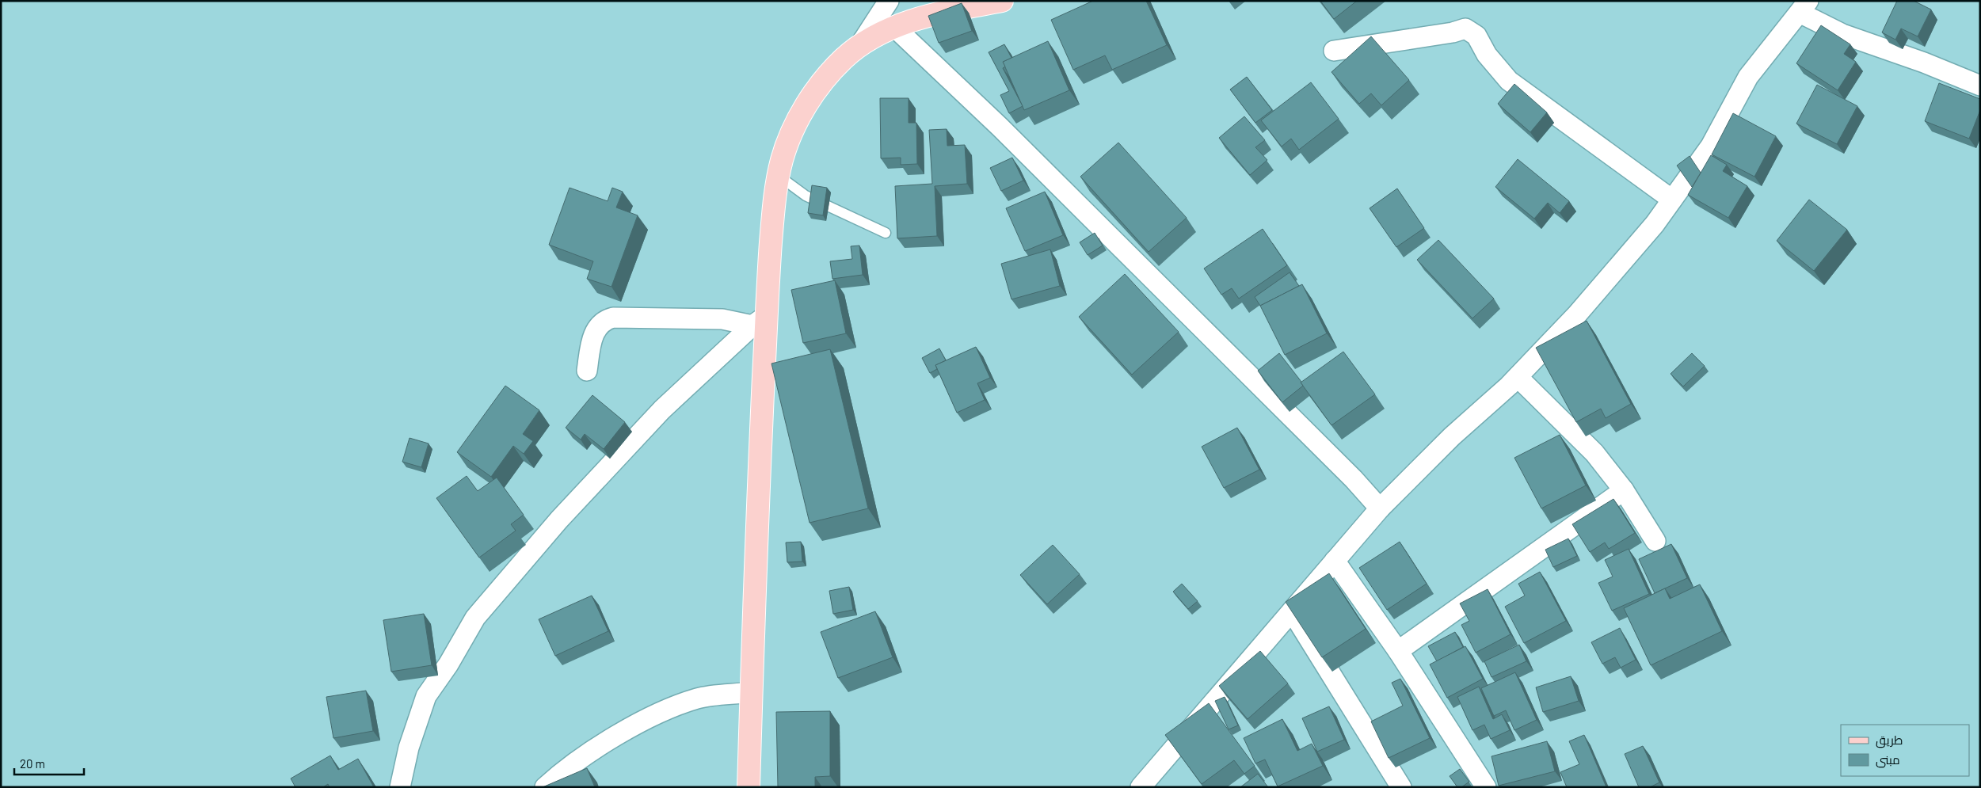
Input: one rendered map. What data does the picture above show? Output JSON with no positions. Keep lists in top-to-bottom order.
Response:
{
  "legend": ["طريق", "مبنى"],
  "scale_bar": "20 m"
}
